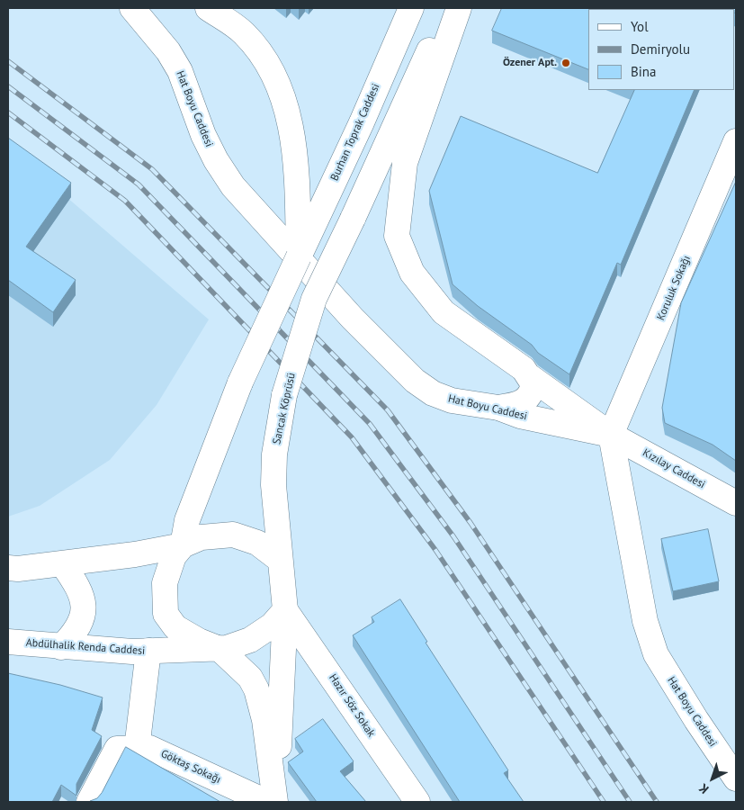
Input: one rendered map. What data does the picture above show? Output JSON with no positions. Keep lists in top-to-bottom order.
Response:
{
  "streets": {
    "main road": [
      "Hat Boyu Caddesi",
      "Burhan Toprak Caddesi",
      "Koruluk Sokağı",
      "Sancak Köprüsü",
      "Kızılay Caddesi",
      "Abdülhalik Renda Caddesi",
      "Hazır Söz Sokak",
      "Göktaş Sokağı"
    ]
  },
  "crossings": [
    ["Hat Boyu Caddesi", "Koruluk Sokağı"],
    ["Hat Boyu Caddesi", "Kızılay Caddesi"],
    ["Koruluk Sokağı", "Kızılay Caddesi"],
    ["Sancak Köprüsü", "Abdülhalik Renda Caddesi"],
    ["Sancak Köprüsü", "Hazır Söz Sokak"],
    ["Abdülhalik Renda Caddesi", "Hazır Söz Sokak"]
  ],
  "places": ["Özener Apt."],
  "legend": ["Yol", "Demiryolu", "Bina"],
  "north": "bottom left"
}
